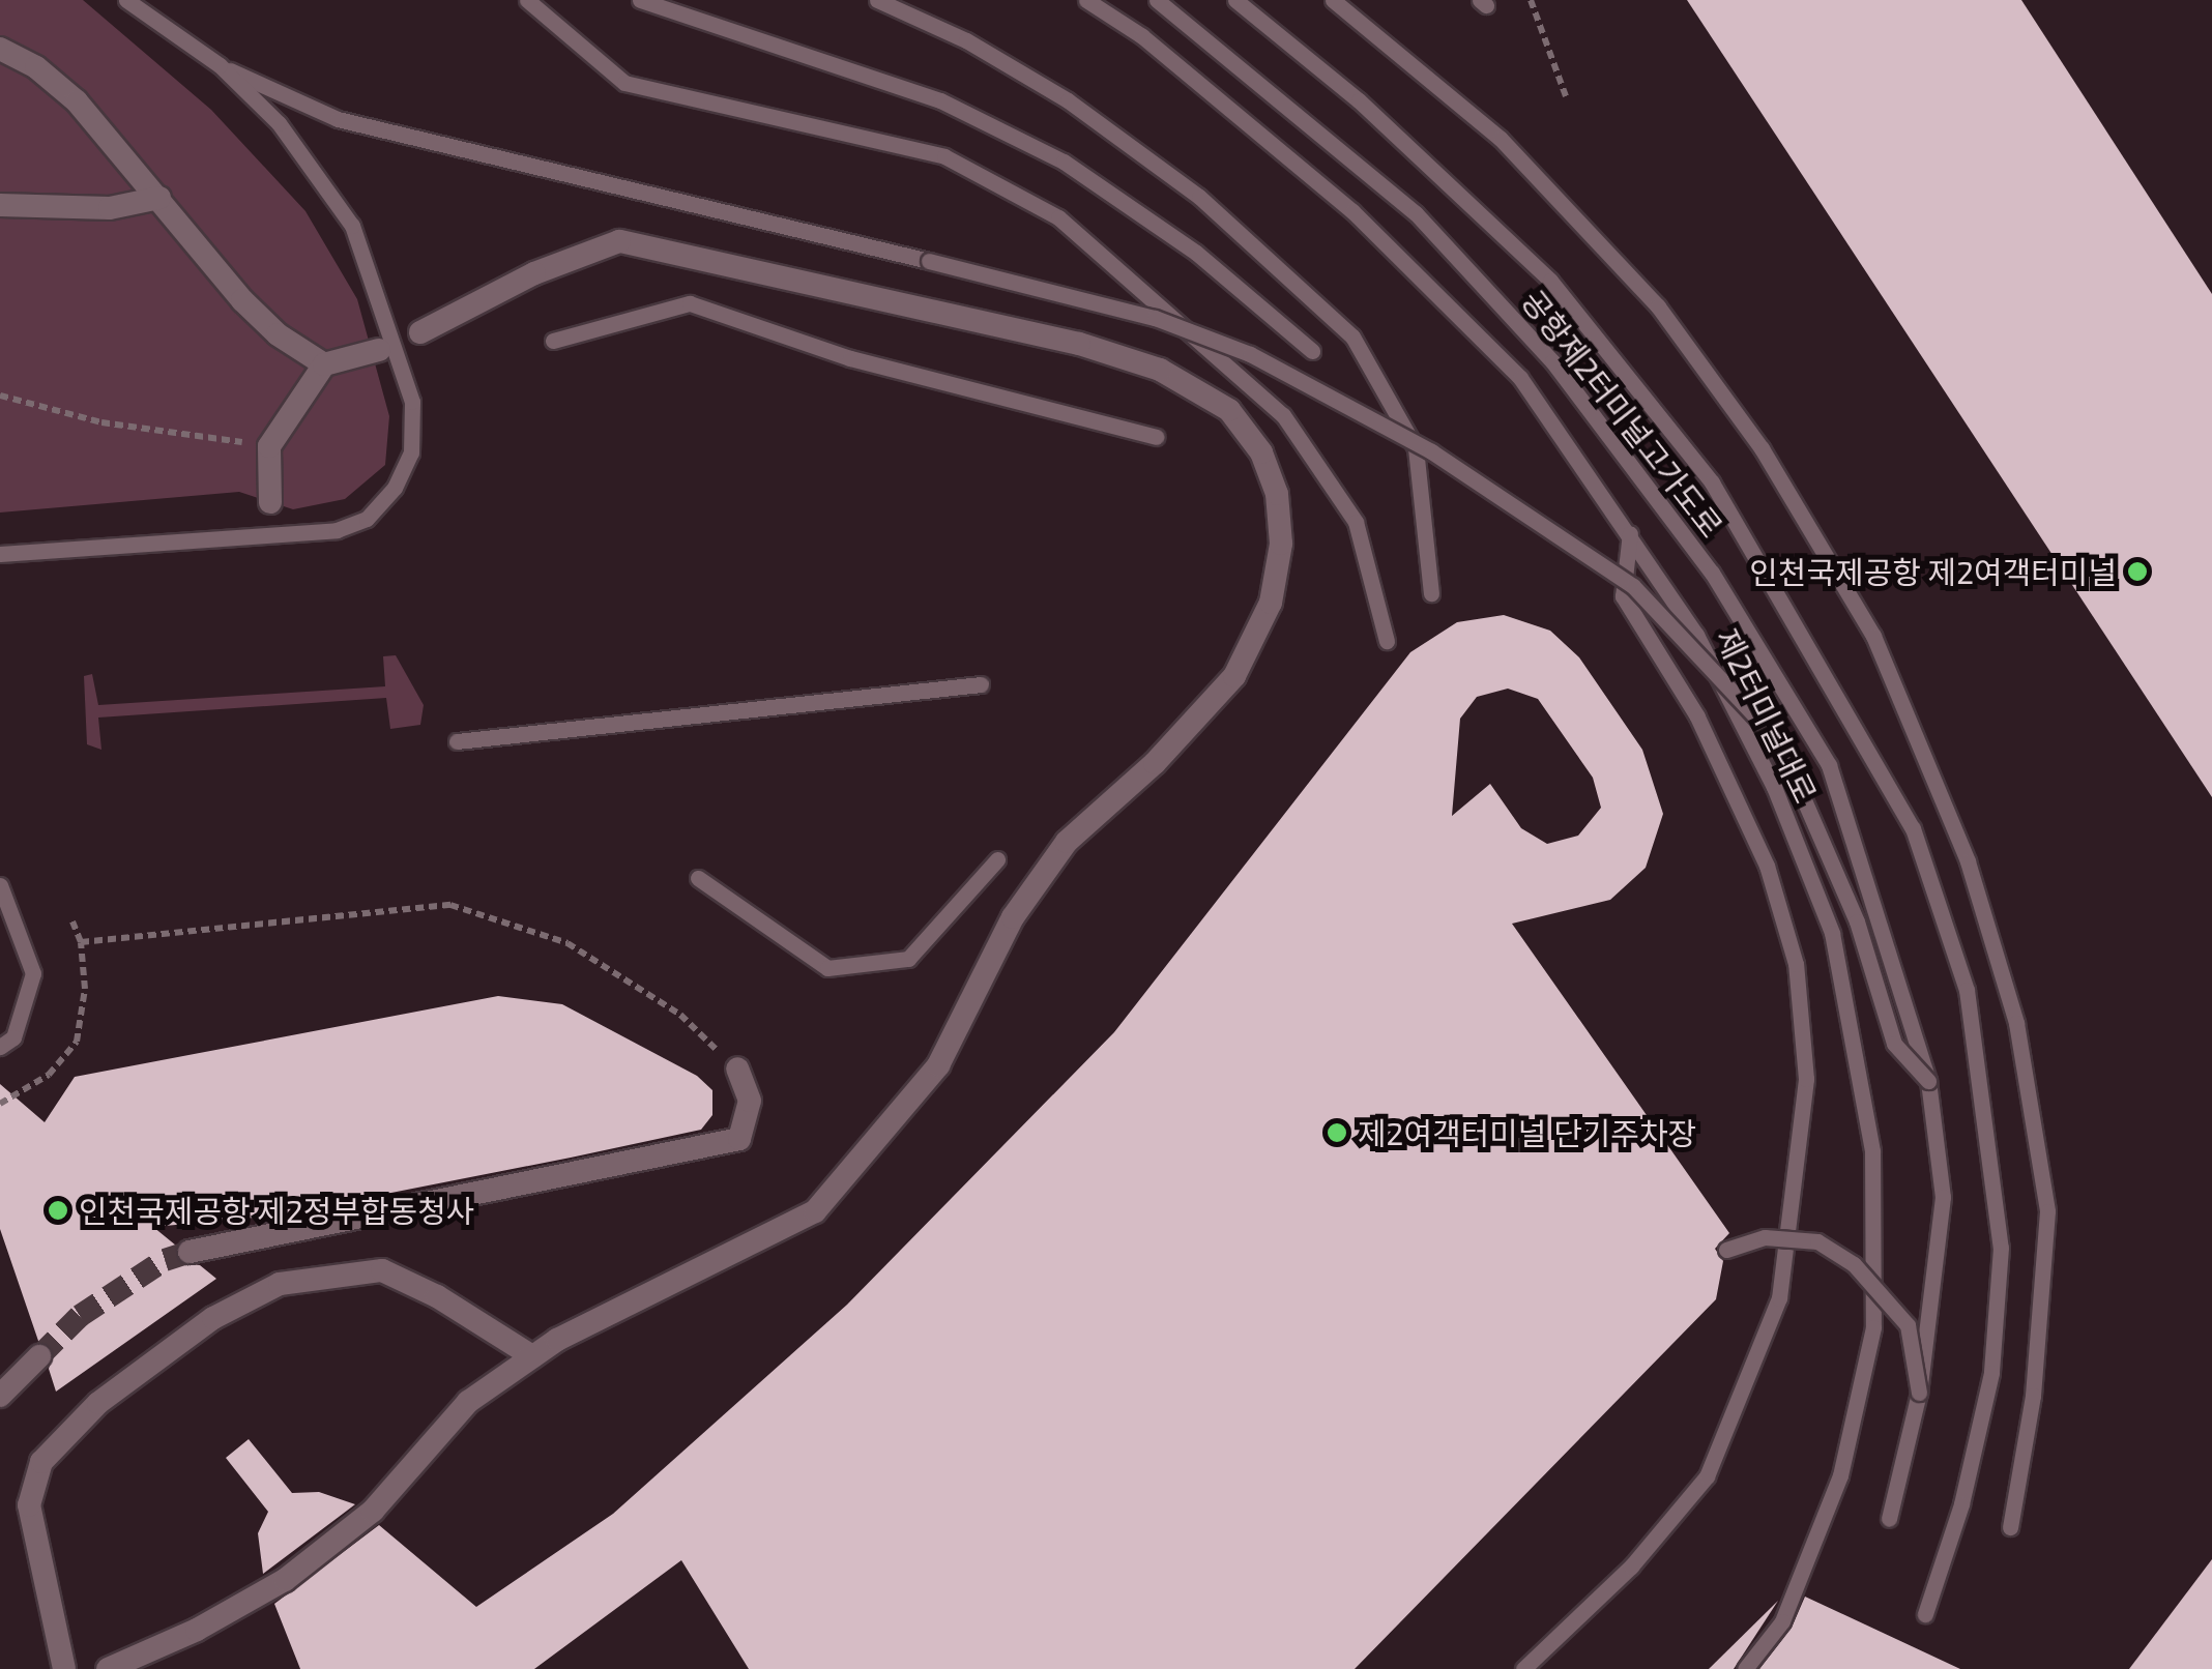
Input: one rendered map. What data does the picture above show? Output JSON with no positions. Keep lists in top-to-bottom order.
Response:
{
  "streets": {
    "lane": ["공항제2터미널고가도로", "제2터미널대로"]
  },
  "places": ["인천국제공항 제2여객터미널", "제2여객터미널 단기주차장", "인천국제공항 제2정부합동청사"]
}
